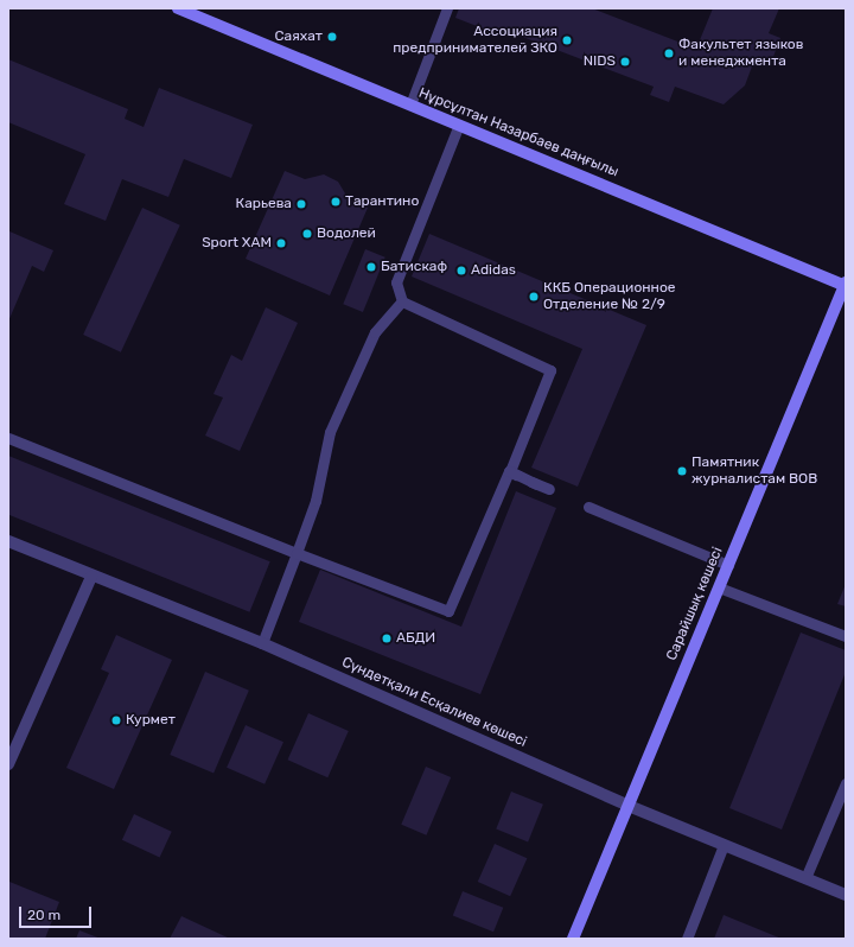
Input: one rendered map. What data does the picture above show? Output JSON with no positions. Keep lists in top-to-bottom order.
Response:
{
  "streets": {
    "main road": ["Нұрсұлтан Назарбаев даңғылы", "Сарайшық көшесі"],
    "street": ["Сүндетқали Есқалиев көшесі"]
  },
  "crossings": [
    ["Нұрсұлтан Назарбаев даңғылы", "Сарайшық көшесі"],
    ["Сарайшық көшесі", "Сүндетқали Есқалиев көшесі"]
  ],
  "places": [
    "Саяхат",
    "Ассоциация предпринимателей ЗКО",
    "Факультет языков и менеджмента",
    "NIDS",
    "Тарантино",
    "Карьева",
    "Водолей",
    "Sport XAM",
    "Батискаф",
    "Adidas",
    "ККБ Операционное Отделение № 2/9",
    "Памятник журналистам ВОВ",
    "АБДИ",
    "Курмет"
  ],
  "scale_bar": "20 m"
}
